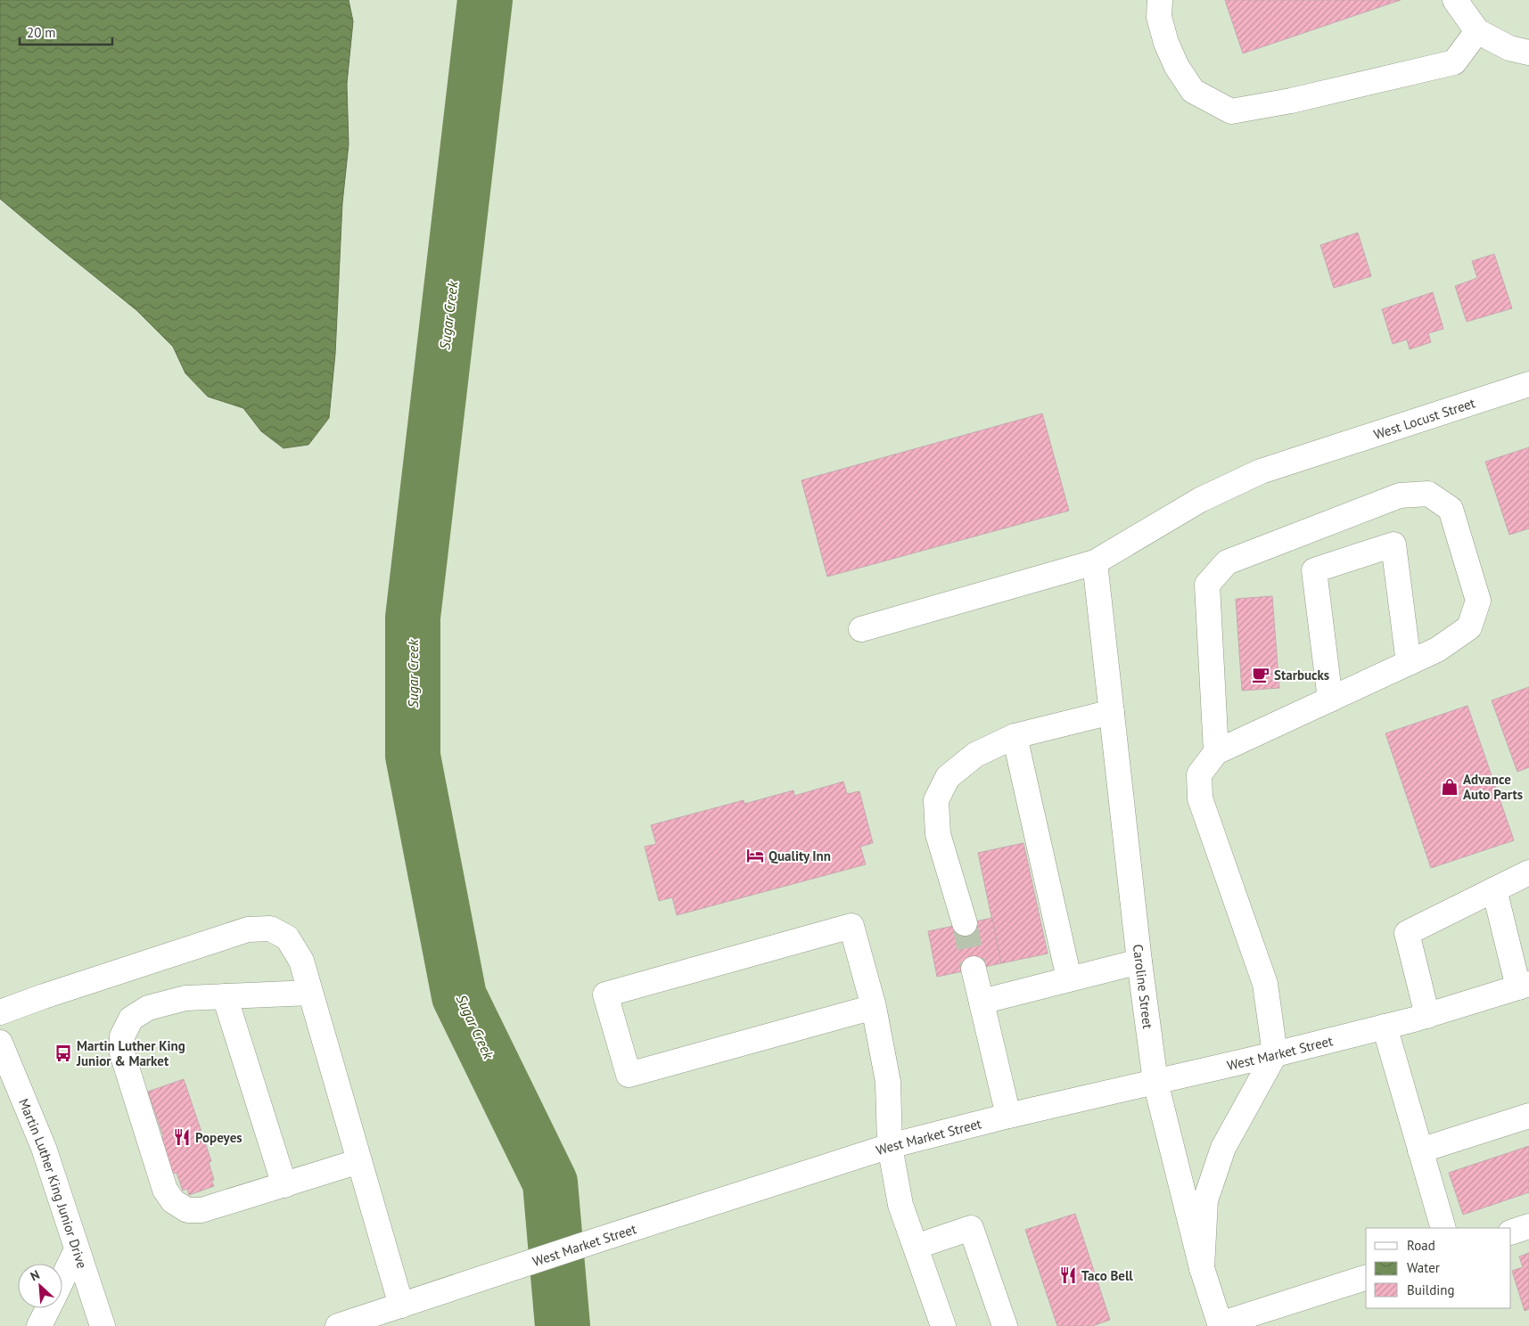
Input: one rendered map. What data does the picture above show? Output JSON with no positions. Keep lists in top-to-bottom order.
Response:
{
  "streets": {
    "main road": [
      "West Locust Street",
      "Caroline Street",
      "West Market Street",
      "Martin Luther King Junior Drive"
    ]
  },
  "crossings": [
    ["West Locust Street", "Caroline Street"],
    ["Caroline Street", "West Market Street"]
  ],
  "water": ["Sugar Creek"],
  "places": {
    "cafe": ["Starbucks"],
    "shop": ["Advance Auto Parts"],
    "hotel": ["Quality Inn"],
    "bus stop": ["Martin Luther King Junior & Market"],
    "restaurant": ["Popeyes", "Taco Bell"]
  },
  "legend": ["Road", "Water", "Building"],
  "scale_bar": "20 m",
  "north": "top left"
}
